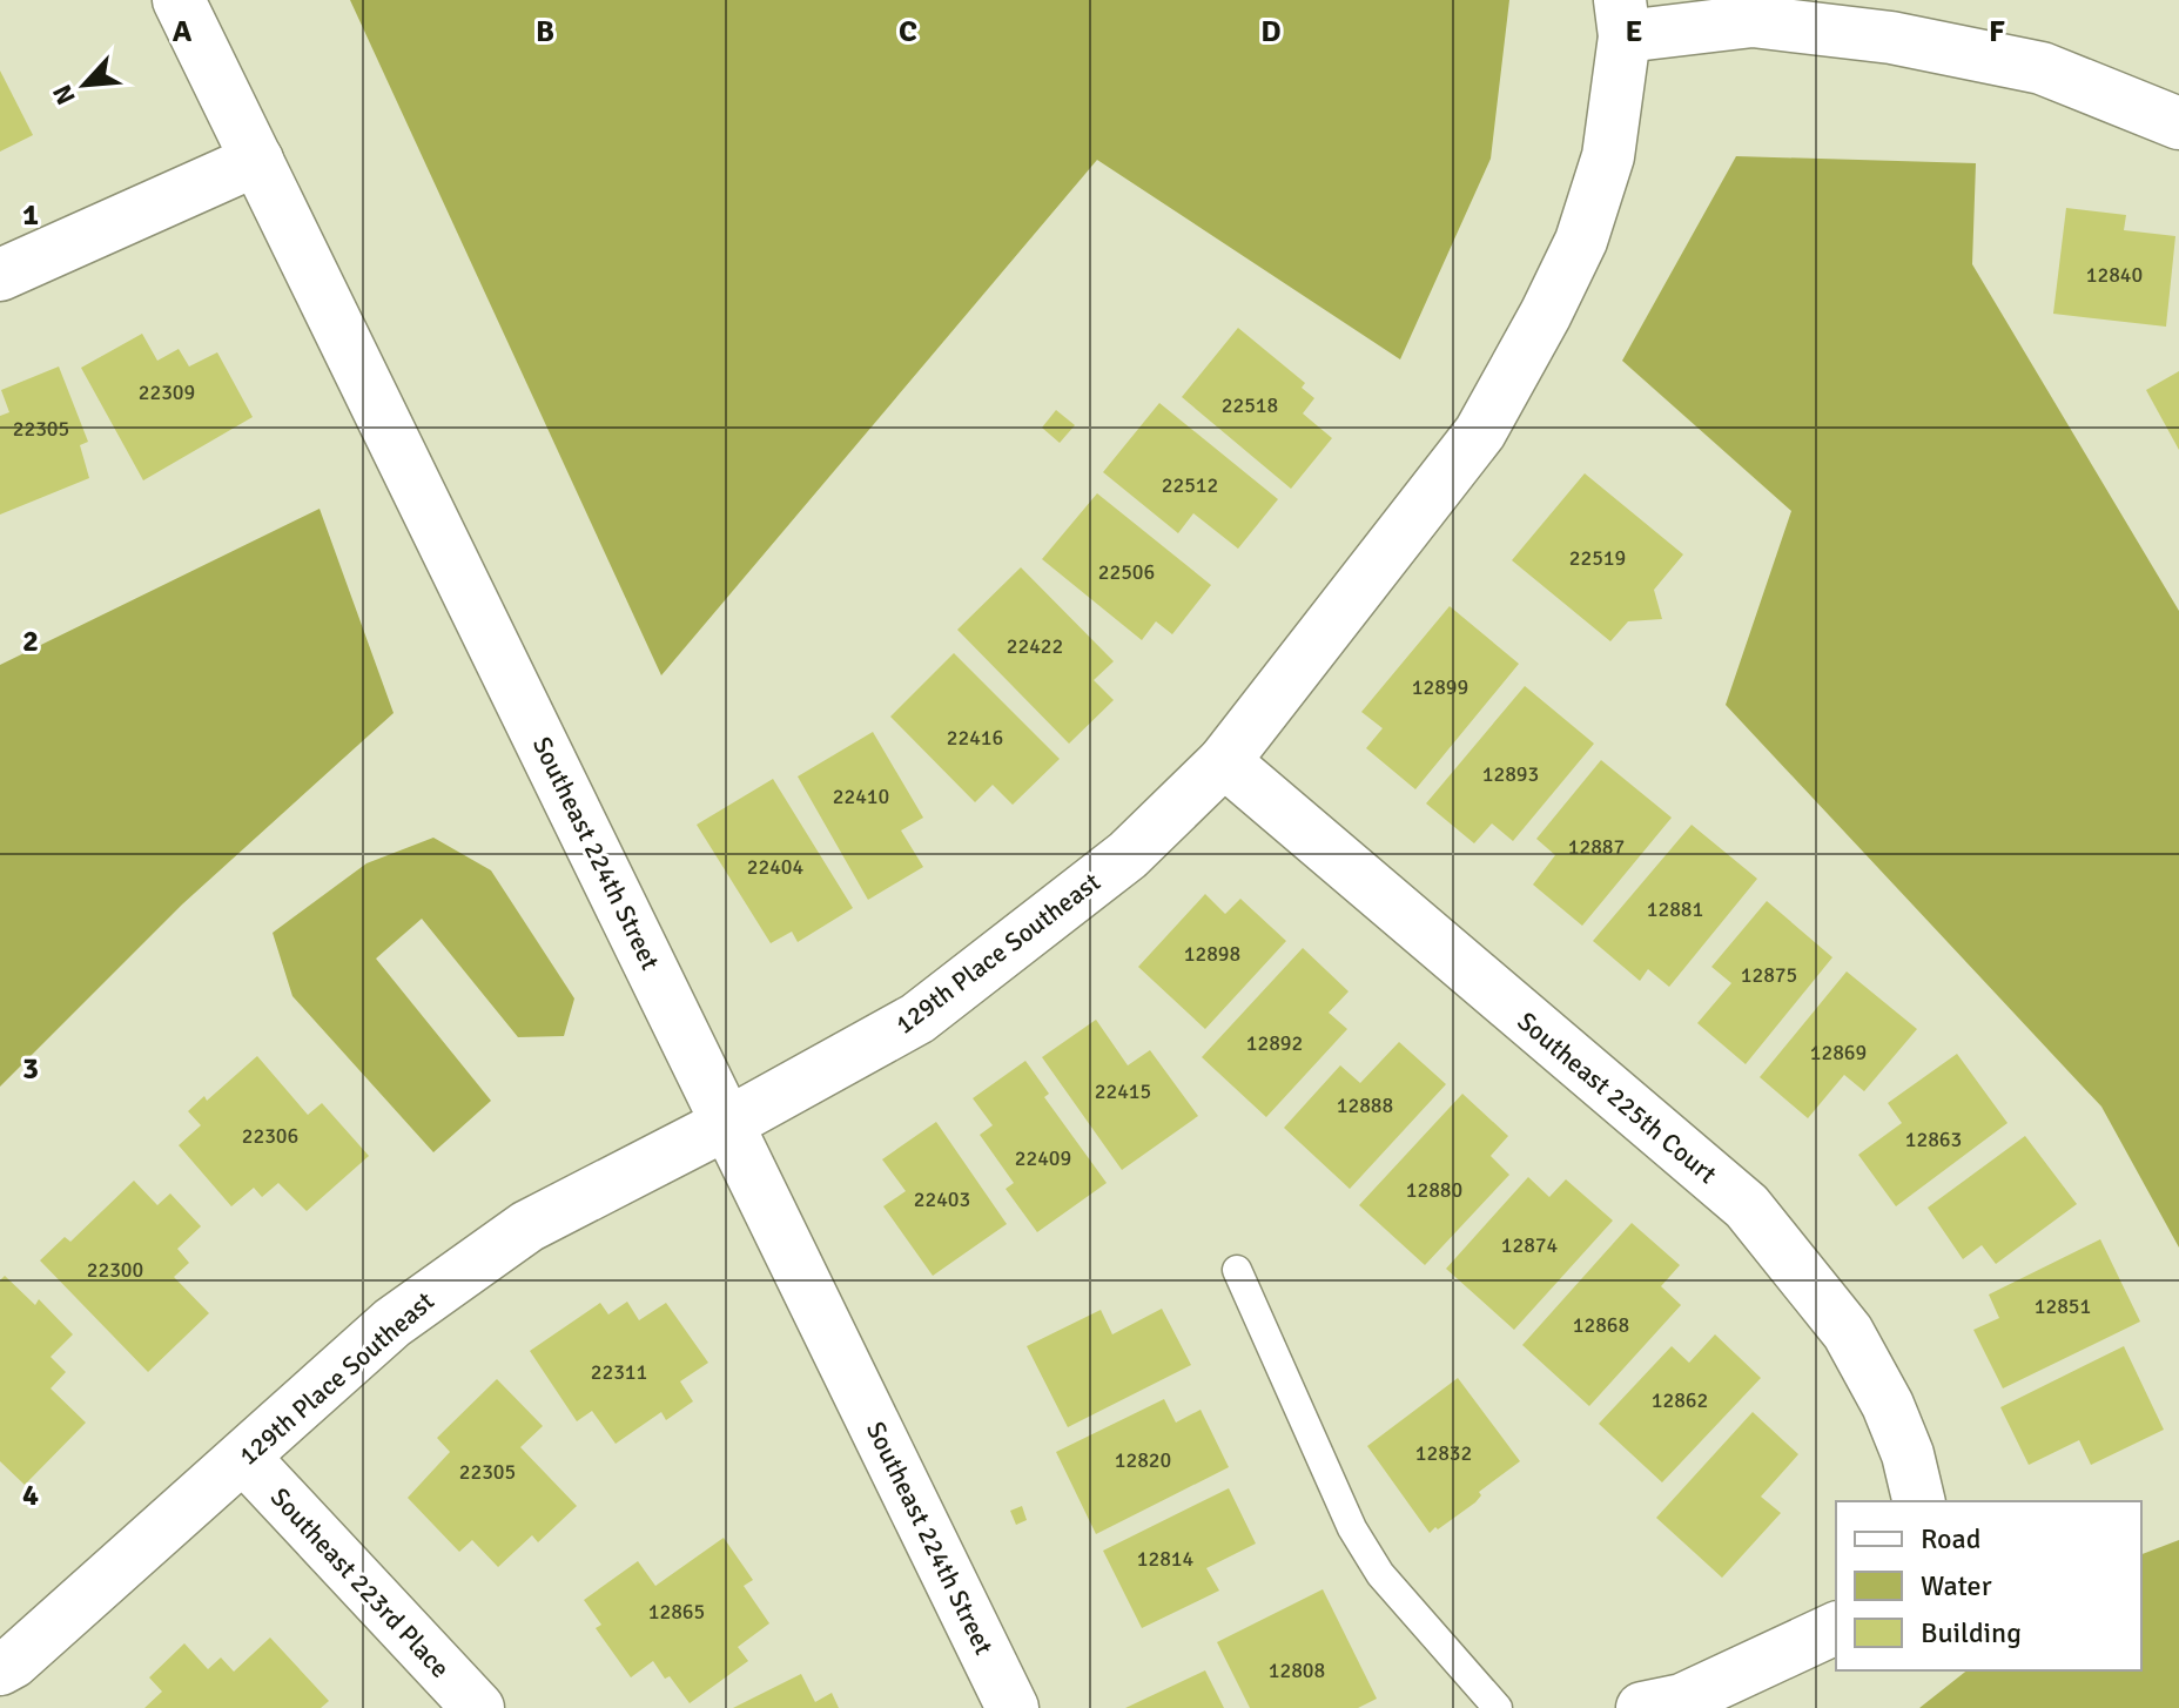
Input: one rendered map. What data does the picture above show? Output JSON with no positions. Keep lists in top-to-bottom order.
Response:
{
  "streets": {
    "street": [
      "Southeast 224th Street",
      "129th Place Southeast",
      "Southeast 225th Court",
      "Southeast 223rd Place"
    ]
  },
  "crossings": [
    ["Southeast 224th Street", "129th Place Southeast"],
    ["129th Place Southeast", "Southeast 225th Court"],
    ["129th Place Southeast", "Southeast 223rd Place"]
  ],
  "house_numbers": [
    "12840",
    "22309",
    "22518",
    "22305",
    "22512",
    "22519",
    "22506",
    "22422",
    "12899",
    "22416",
    "12893",
    "22410",
    "12887",
    "22404",
    "12881",
    "12898",
    "12875",
    "12892",
    "12869",
    "22415",
    "12888",
    "22306",
    "12863",
    "22409",
    "12880",
    "22403",
    "12874",
    "22300",
    "12851",
    "12868",
    "22311",
    "12862",
    "12832",
    "12820",
    "22305",
    "12814",
    "12865",
    "12808"
  ],
  "legend": ["Road", "Water", "Building"],
  "north": "bottom left",
  "grid": {
    "columns": [
      "A",
      "B",
      "C",
      "D",
      "E",
      "F"
    ],
    "rows": [
      "1",
      "2",
      "3",
      "4"
    ]
  }
}
